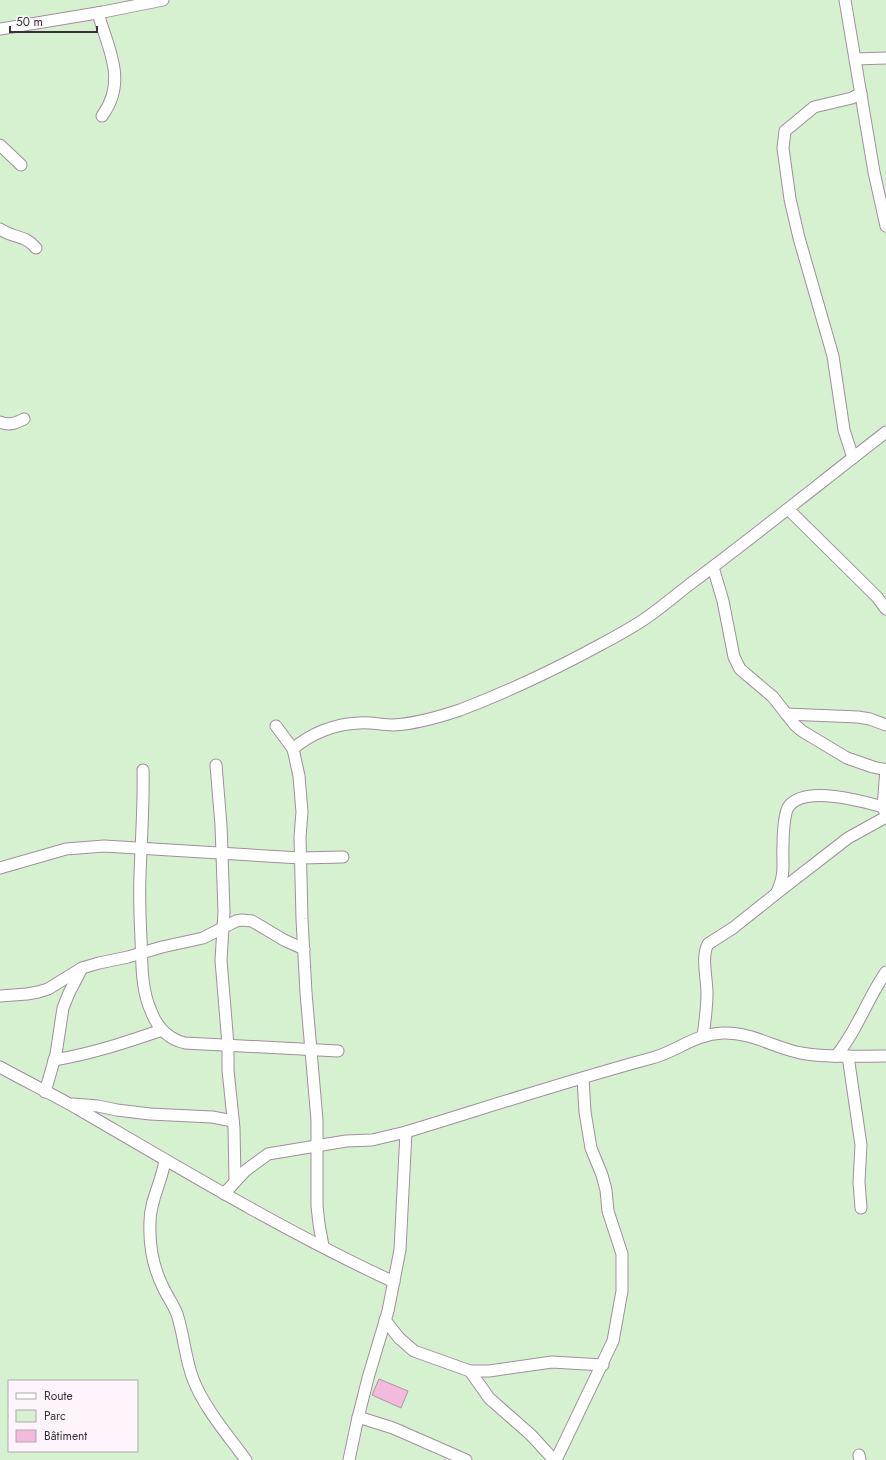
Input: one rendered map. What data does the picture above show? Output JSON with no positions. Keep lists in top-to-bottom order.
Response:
{
  "legend": ["Route", "Parc", "Bâtiment"],
  "scale_bar": "50 m"
}
